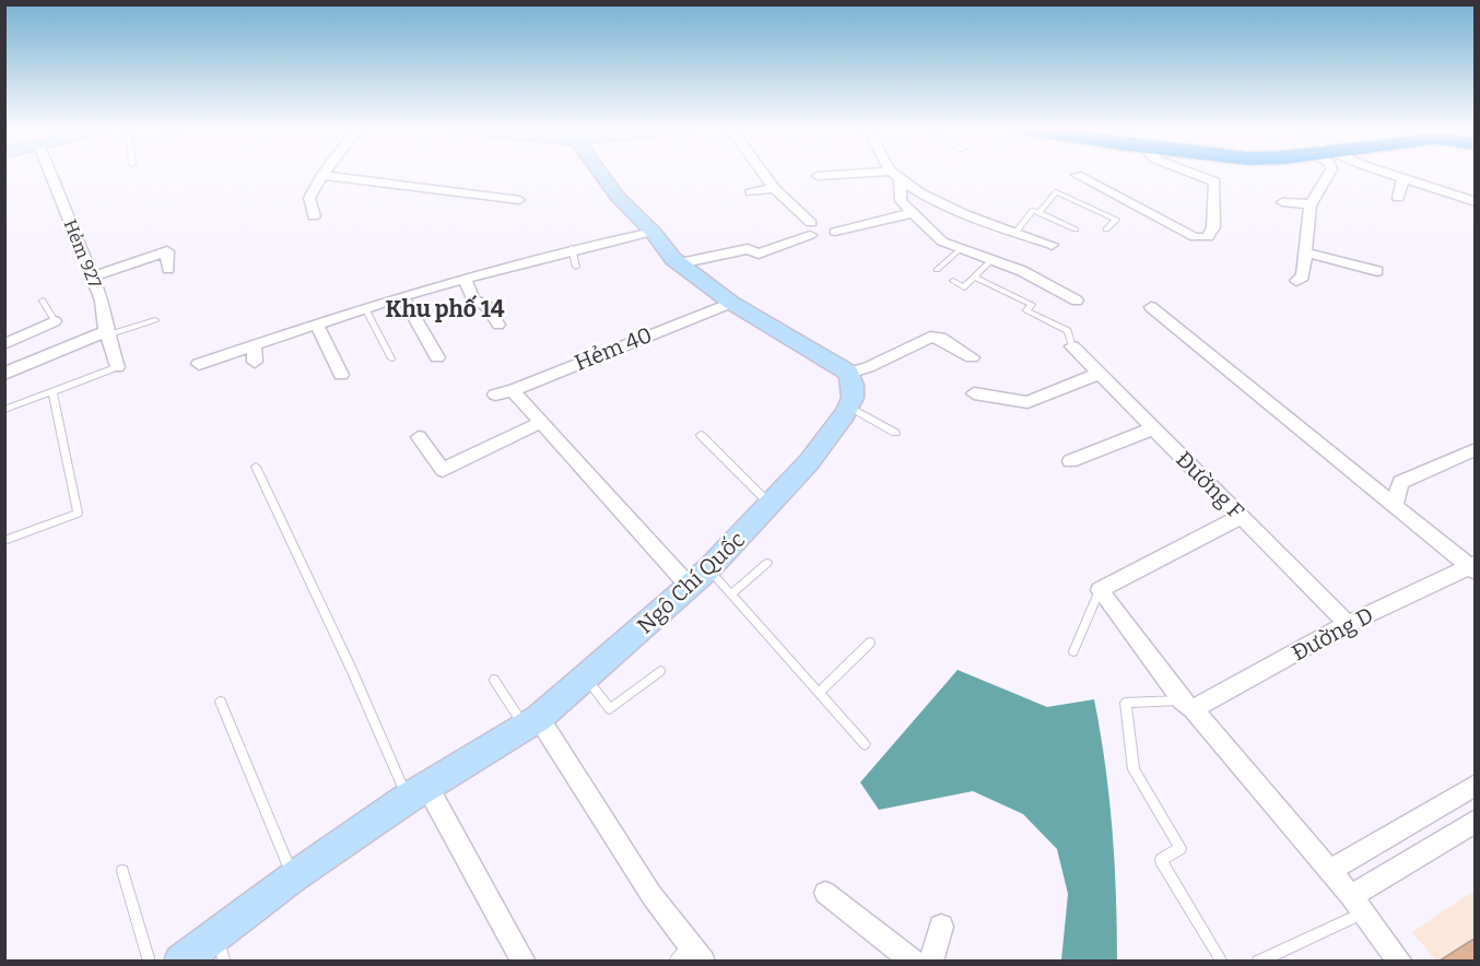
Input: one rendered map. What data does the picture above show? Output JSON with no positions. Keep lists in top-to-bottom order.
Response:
{
  "streets": {
    "main road": ["Ngô Chí Quốc"],
    "street": [
      "Hẻm 927",
      "Hẻm 40",
      "Đường F",
      "Đường D"
    ]
  },
  "crossings": [
    ["Đường F", "Đường D"]
  ],
  "districts": ["Khu phố 14"]
}
